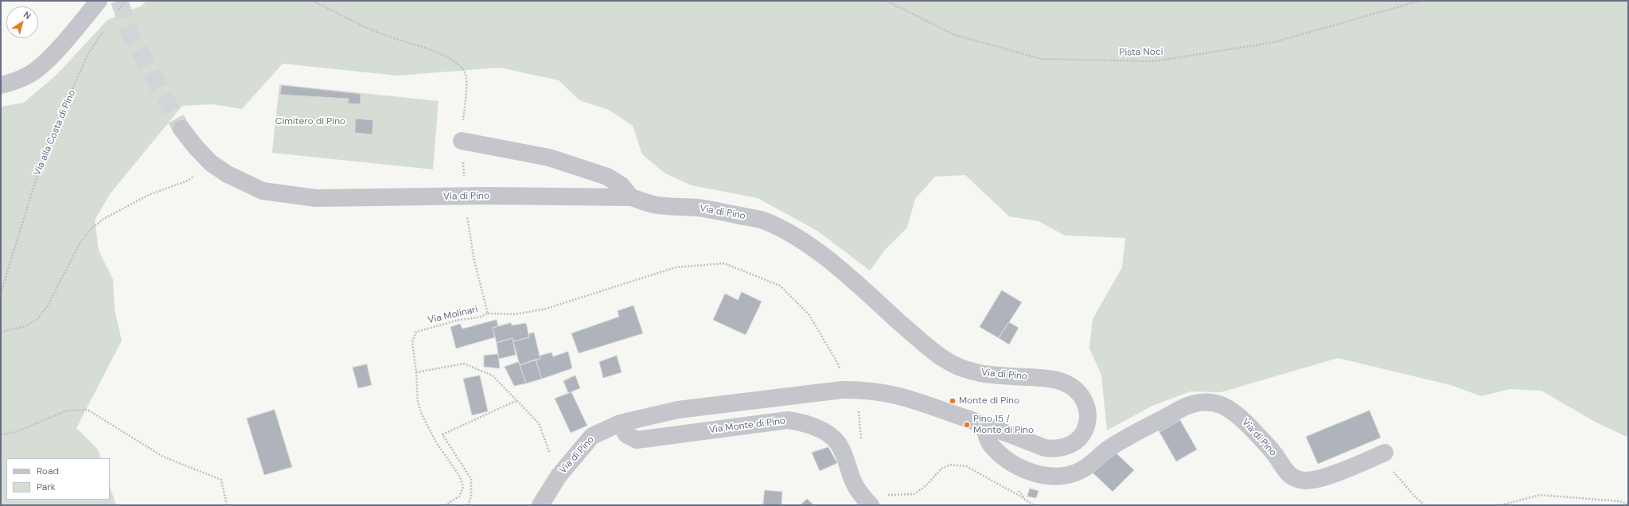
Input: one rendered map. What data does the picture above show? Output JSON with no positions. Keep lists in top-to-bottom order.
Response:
{
  "streets": {
    "street": ["Via di Pino", "Via Monte di Pino"],
    "path": ["Pista Noci", "Via alla Costa di Pino", "Via Molinari"]
  },
  "crossings": [
    ["Via di Pino", "Via Monte di Pino"]
  ],
  "parks": ["Cimitero di Pino"],
  "places": ["Monte di Pino", "Pino 15 / Monte di Pino"],
  "legend": ["Road", "Park"],
  "north": "top right"
}
